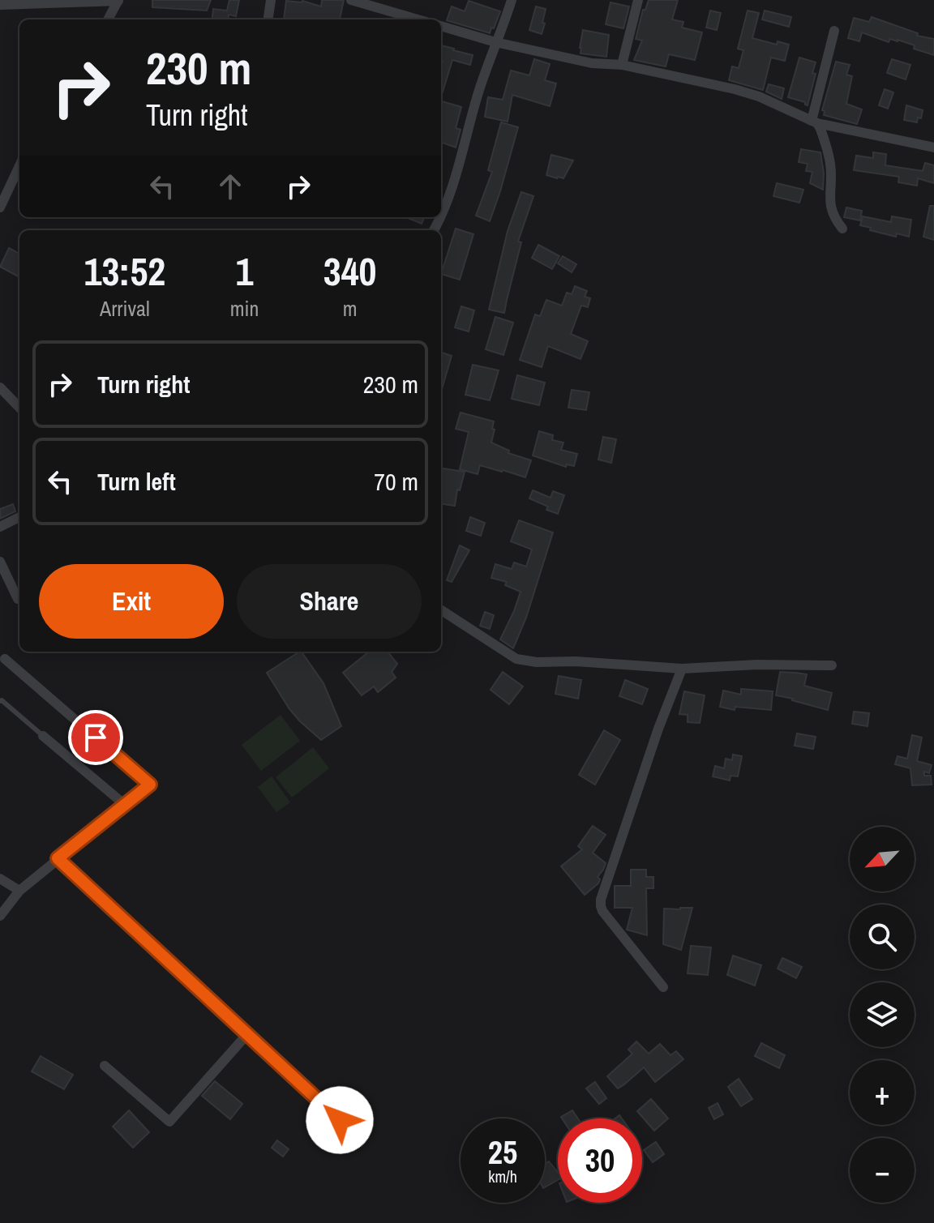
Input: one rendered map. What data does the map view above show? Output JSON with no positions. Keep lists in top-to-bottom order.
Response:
{
  "north": "bottom left",
  "page": {
    "turn": ["230 m", "Turn right"],
    "eta": [
      "13:52",
      "Arrival",
      "1",
      "min",
      "340",
      "m"
    ],
    "list": [
      {
        "name": "Turn right",
        "value": "230 m"
      },
      {
        "name": "Turn left",
        "value": "70 m"
      }
    ],
    "buttons": ["Exit", "Share"],
    "map_buttons": ["+", "−"],
    "speed": "25 km/h",
    "limit": "30"
  }
}
